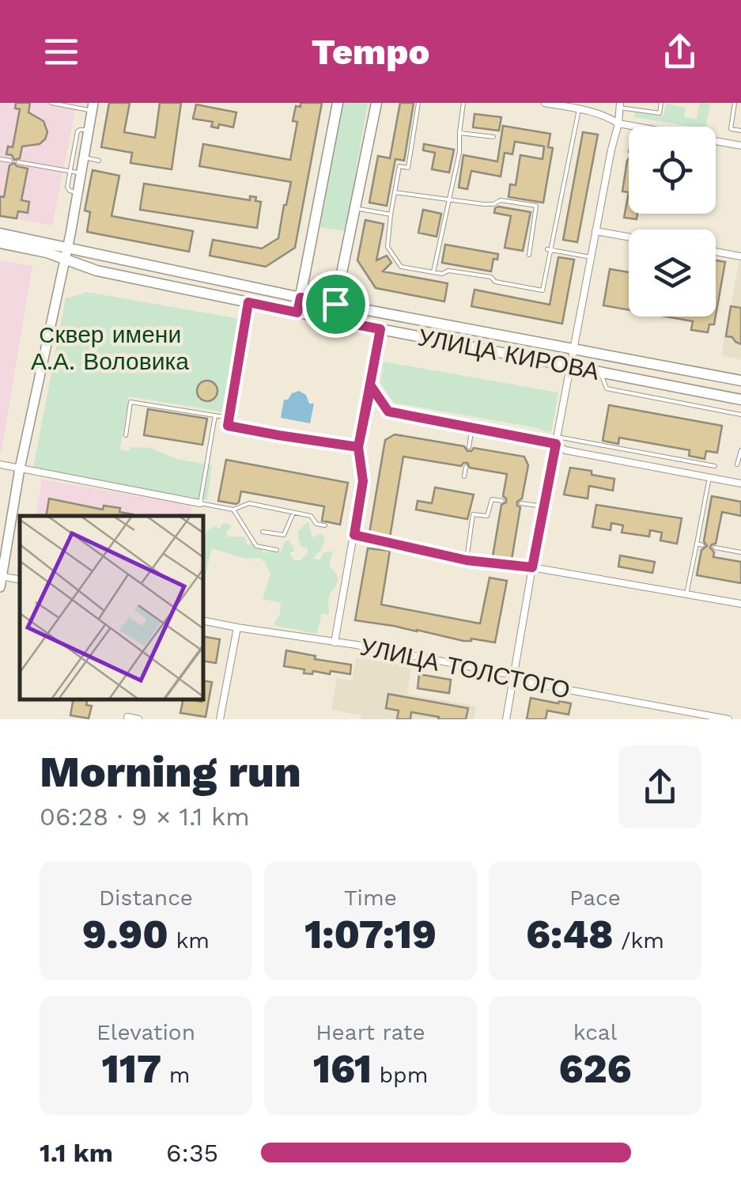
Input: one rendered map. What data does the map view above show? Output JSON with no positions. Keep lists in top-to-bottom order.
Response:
{
  "streets": {
    "main road": ["УЛИЦА КИРОВА"],
    "street": ["УЛИЦА ТОЛСТОГО"]
  },
  "parks": ["Cквер имени А.А. Воловика"],
  "page": {
    "header": "Tempo",
    "heading": ["Morning run", "06:28 · 9 × 1.1 km"],
    "stats": [
      ["Distance", "9.90 km"],
      ["Time", "1:07:19"],
      ["Pace", "6:48 /km"],
      ["Elevation", "117 m"],
      ["Heart rate", "161 bpm"],
      ["kcal", "626"]
    ],
    "list": [
      {
        "name": "1.1 km",
        "note": "6:35"
      }
    ]
  }
}
